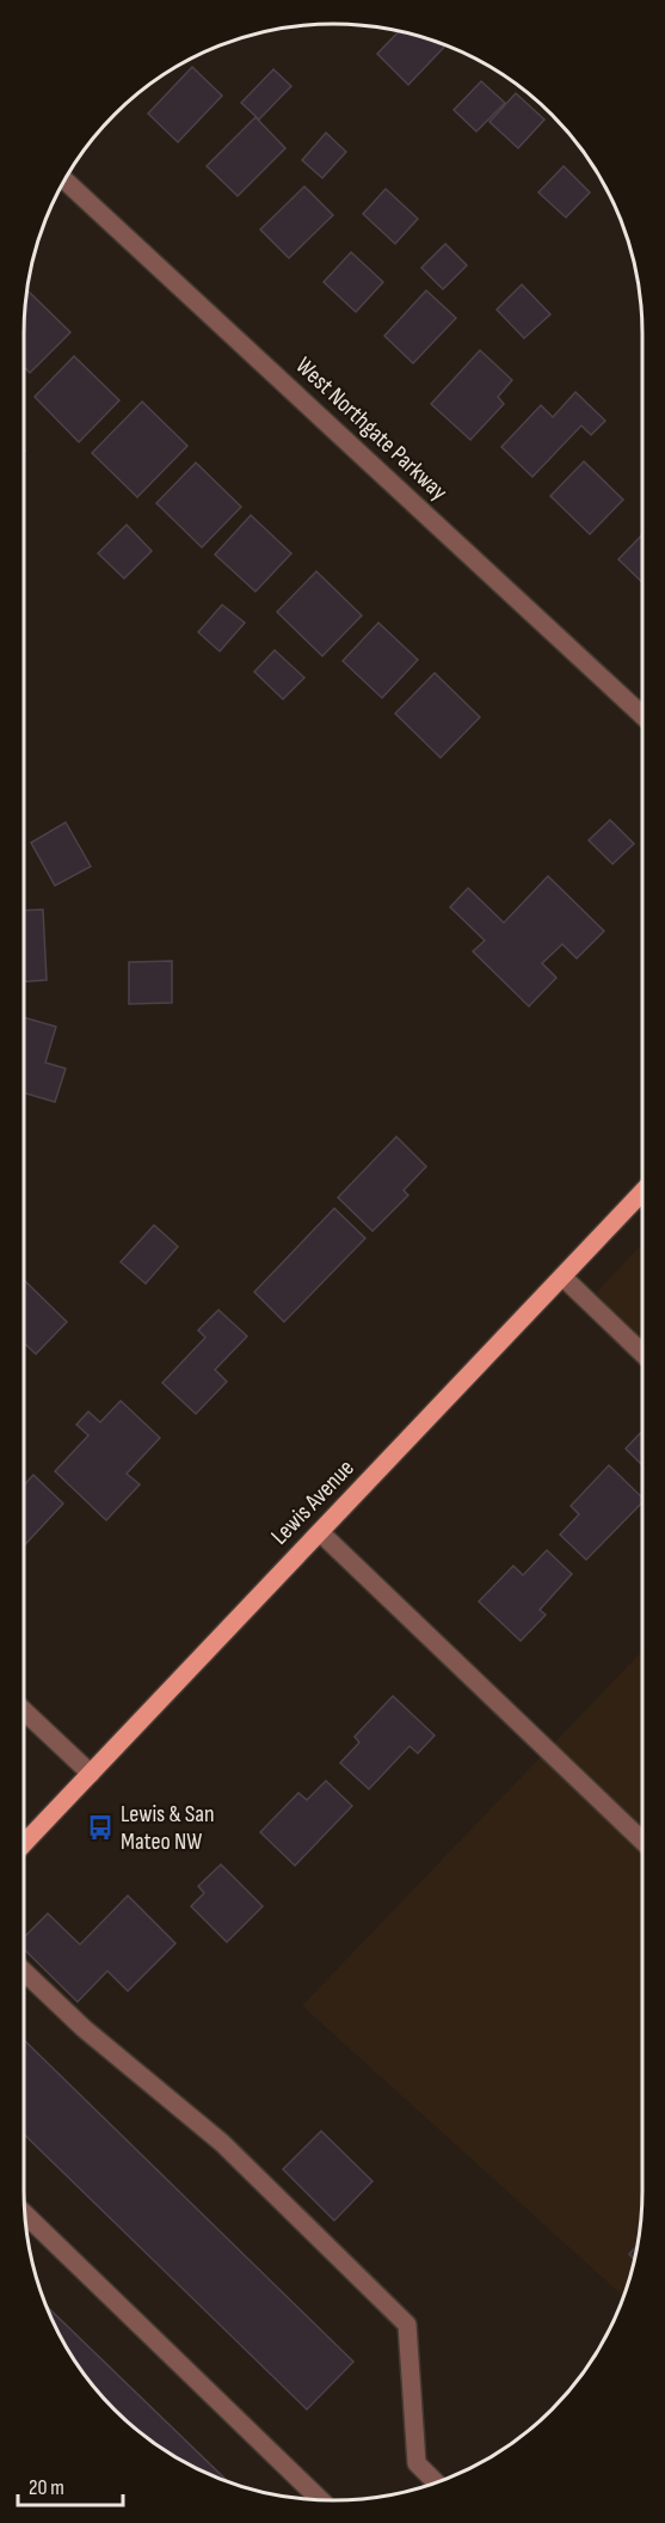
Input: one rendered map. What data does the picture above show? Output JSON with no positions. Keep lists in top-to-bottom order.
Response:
{
  "streets": {
    "main road": ["Lewis Avenue"],
    "street": ["West Northgate Parkway"]
  },
  "places": {
    "bus stop": ["Lewis & San Mateo NW"]
  },
  "scale_bar": "20 m"
}
